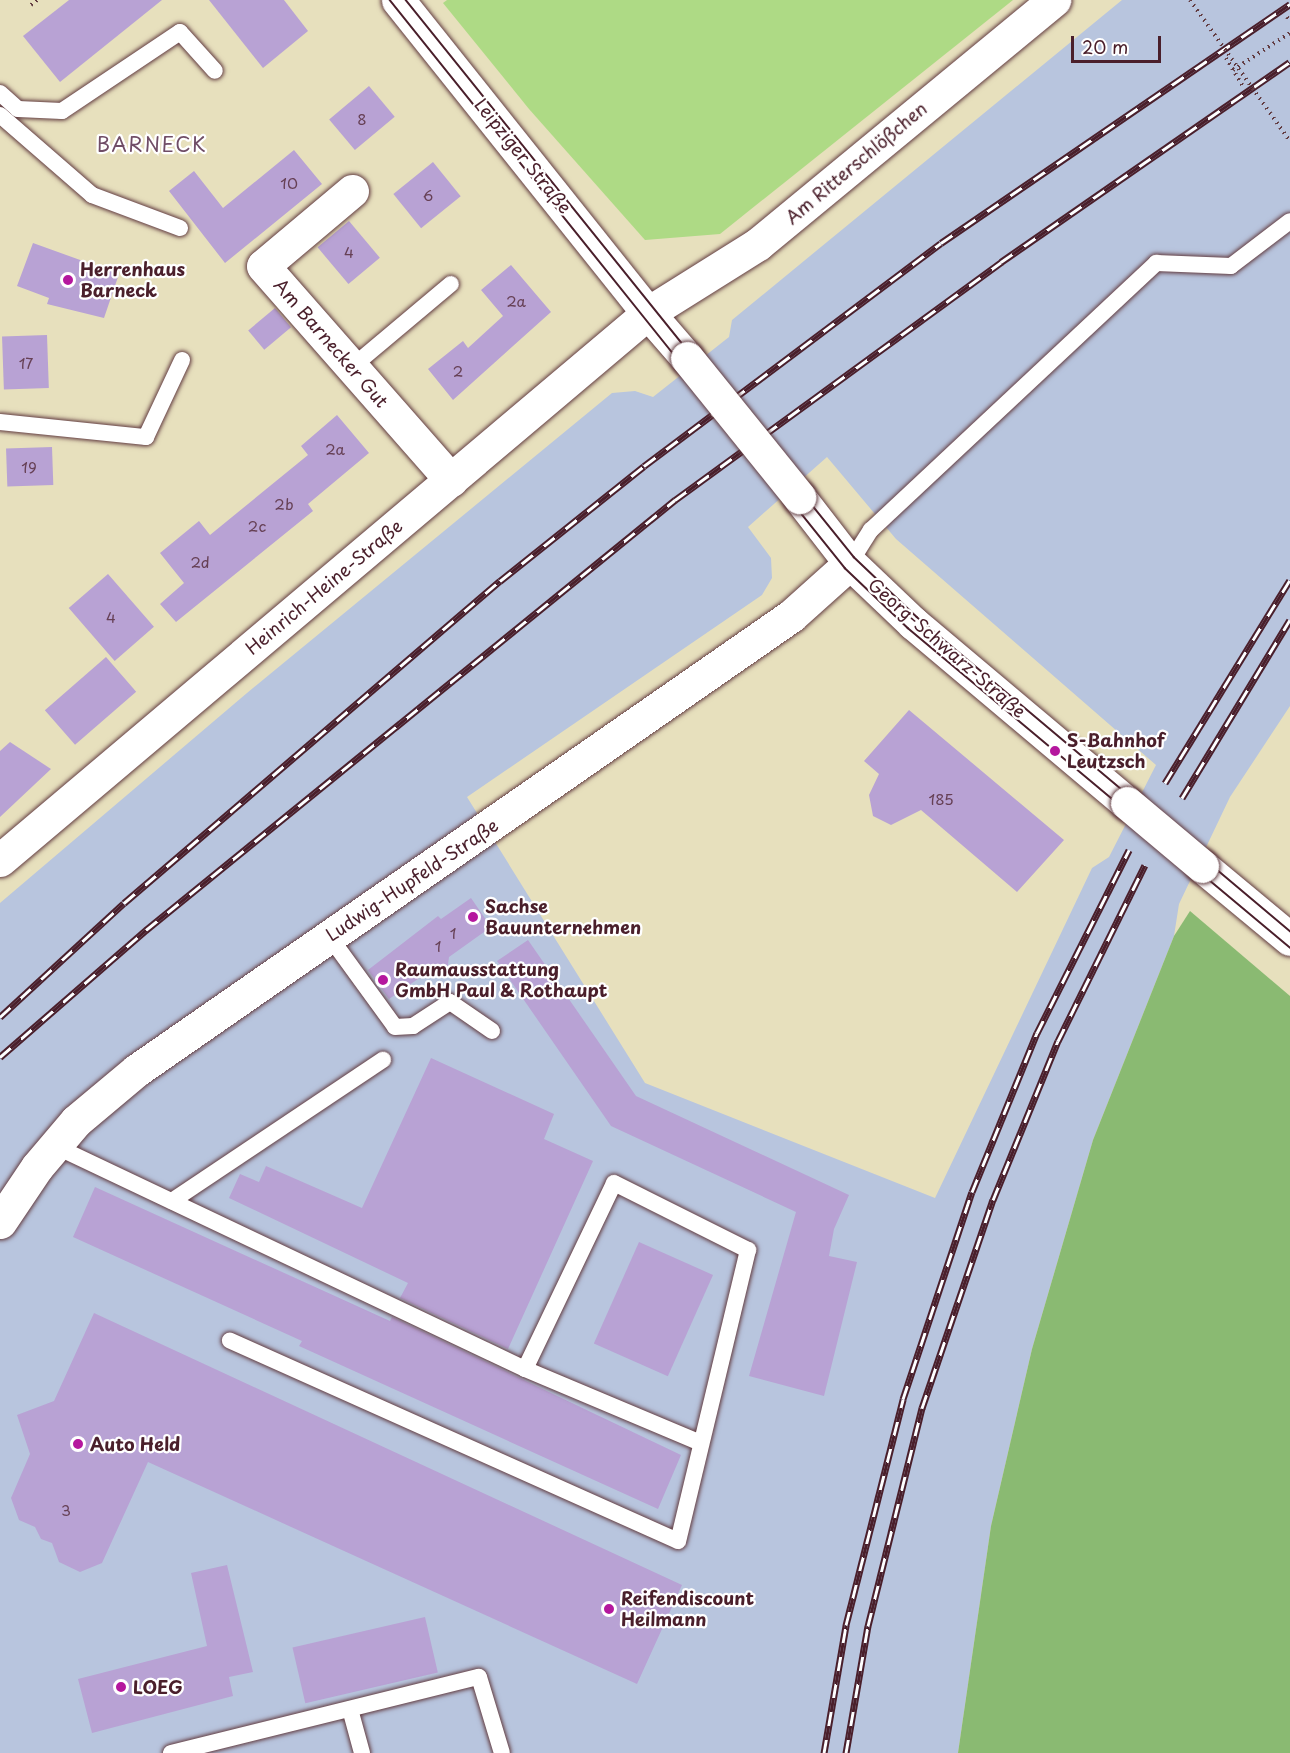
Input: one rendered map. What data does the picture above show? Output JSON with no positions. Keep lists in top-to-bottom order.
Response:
{
  "streets": {
    "street": [
      "Leipziger Straße",
      "Am Ritterschlößchen",
      "Am Barnecker Gut",
      "Heinrich-Heine-Straße",
      "Georg-Schwarz-Straße",
      "Ludwig-Hupfeld-Straße"
    ]
  },
  "crossings": [
    ["Leipziger Straße", "Am Ritterschlößchen"],
    ["Leipziger Straße", "Heinrich-Heine-Straße"],
    ["Leipziger Straße", "Georg-Schwarz-Straße"],
    ["Am Ritterschlößchen", "Heinrich-Heine-Straße"],
    ["Am Ritterschlößchen", "Georg-Schwarz-Straße"],
    ["Am Barnecker Gut", "Heinrich-Heine-Straße"],
    ["Heinrich-Heine-Straße", "Georg-Schwarz-Straße"],
    ["Georg-Schwarz-Straße", "Ludwig-Hupfeld-Straße"]
  ],
  "districts": ["BARNECK"],
  "places": [
    "Herrenhaus Barneck",
    "S-Bahnhof Leutzsch",
    "Sachse Bauunternehmen",
    "Raumausstattung GmbH Paul & Rothaupt",
    "Auto Held",
    "Reifendiscount Heilmann",
    "LOEG"
  ],
  "house_numbers": [
    "8",
    "10",
    "6",
    "4",
    "2a",
    "17",
    "2",
    "2a",
    "19",
    "2b",
    "2c",
    "2d",
    "4",
    "185",
    "1",
    "1",
    "3"
  ],
  "scale_bar": "20 m"
}
